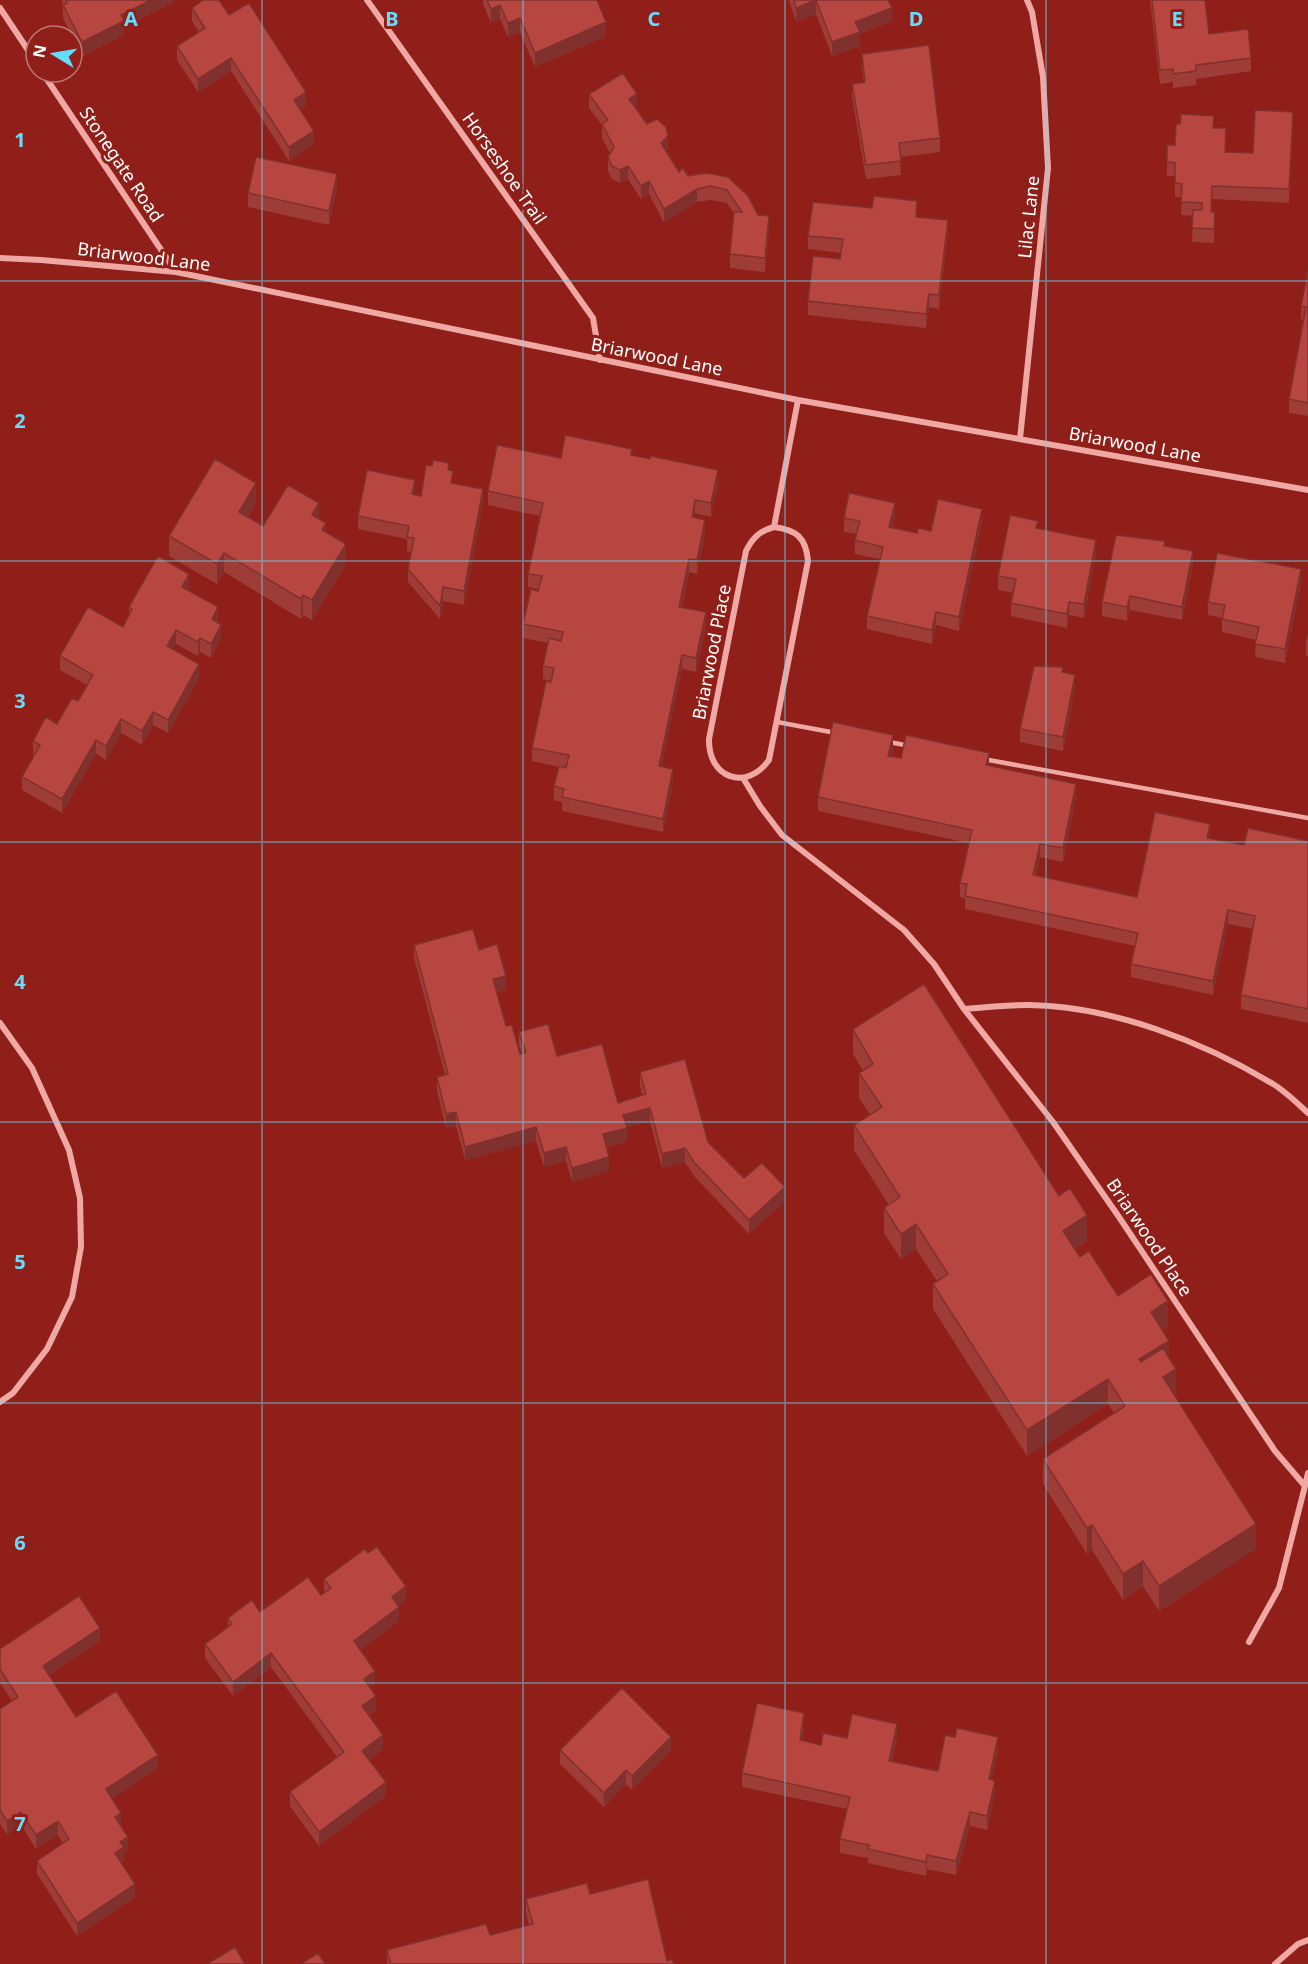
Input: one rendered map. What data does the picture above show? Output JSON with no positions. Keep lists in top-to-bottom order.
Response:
{
  "streets": {
    "street": [
      "Stonegate Road",
      "Horseshoe Trail",
      "Lilac Lane",
      "Briarwood Lane",
      "Briarwood Place"
    ]
  },
  "crossings": [
    ["Stonegate Road", "Briarwood Lane"],
    ["Horseshoe Trail", "Briarwood Lane"],
    ["Lilac Lane", "Briarwood Lane"]
  ],
  "north": "left",
  "grid": {
    "columns": [
      "A",
      "B",
      "C",
      "D",
      "E"
    ],
    "rows": [
      "1",
      "2",
      "3",
      "4",
      "5",
      "6",
      "7"
    ]
  }
}
